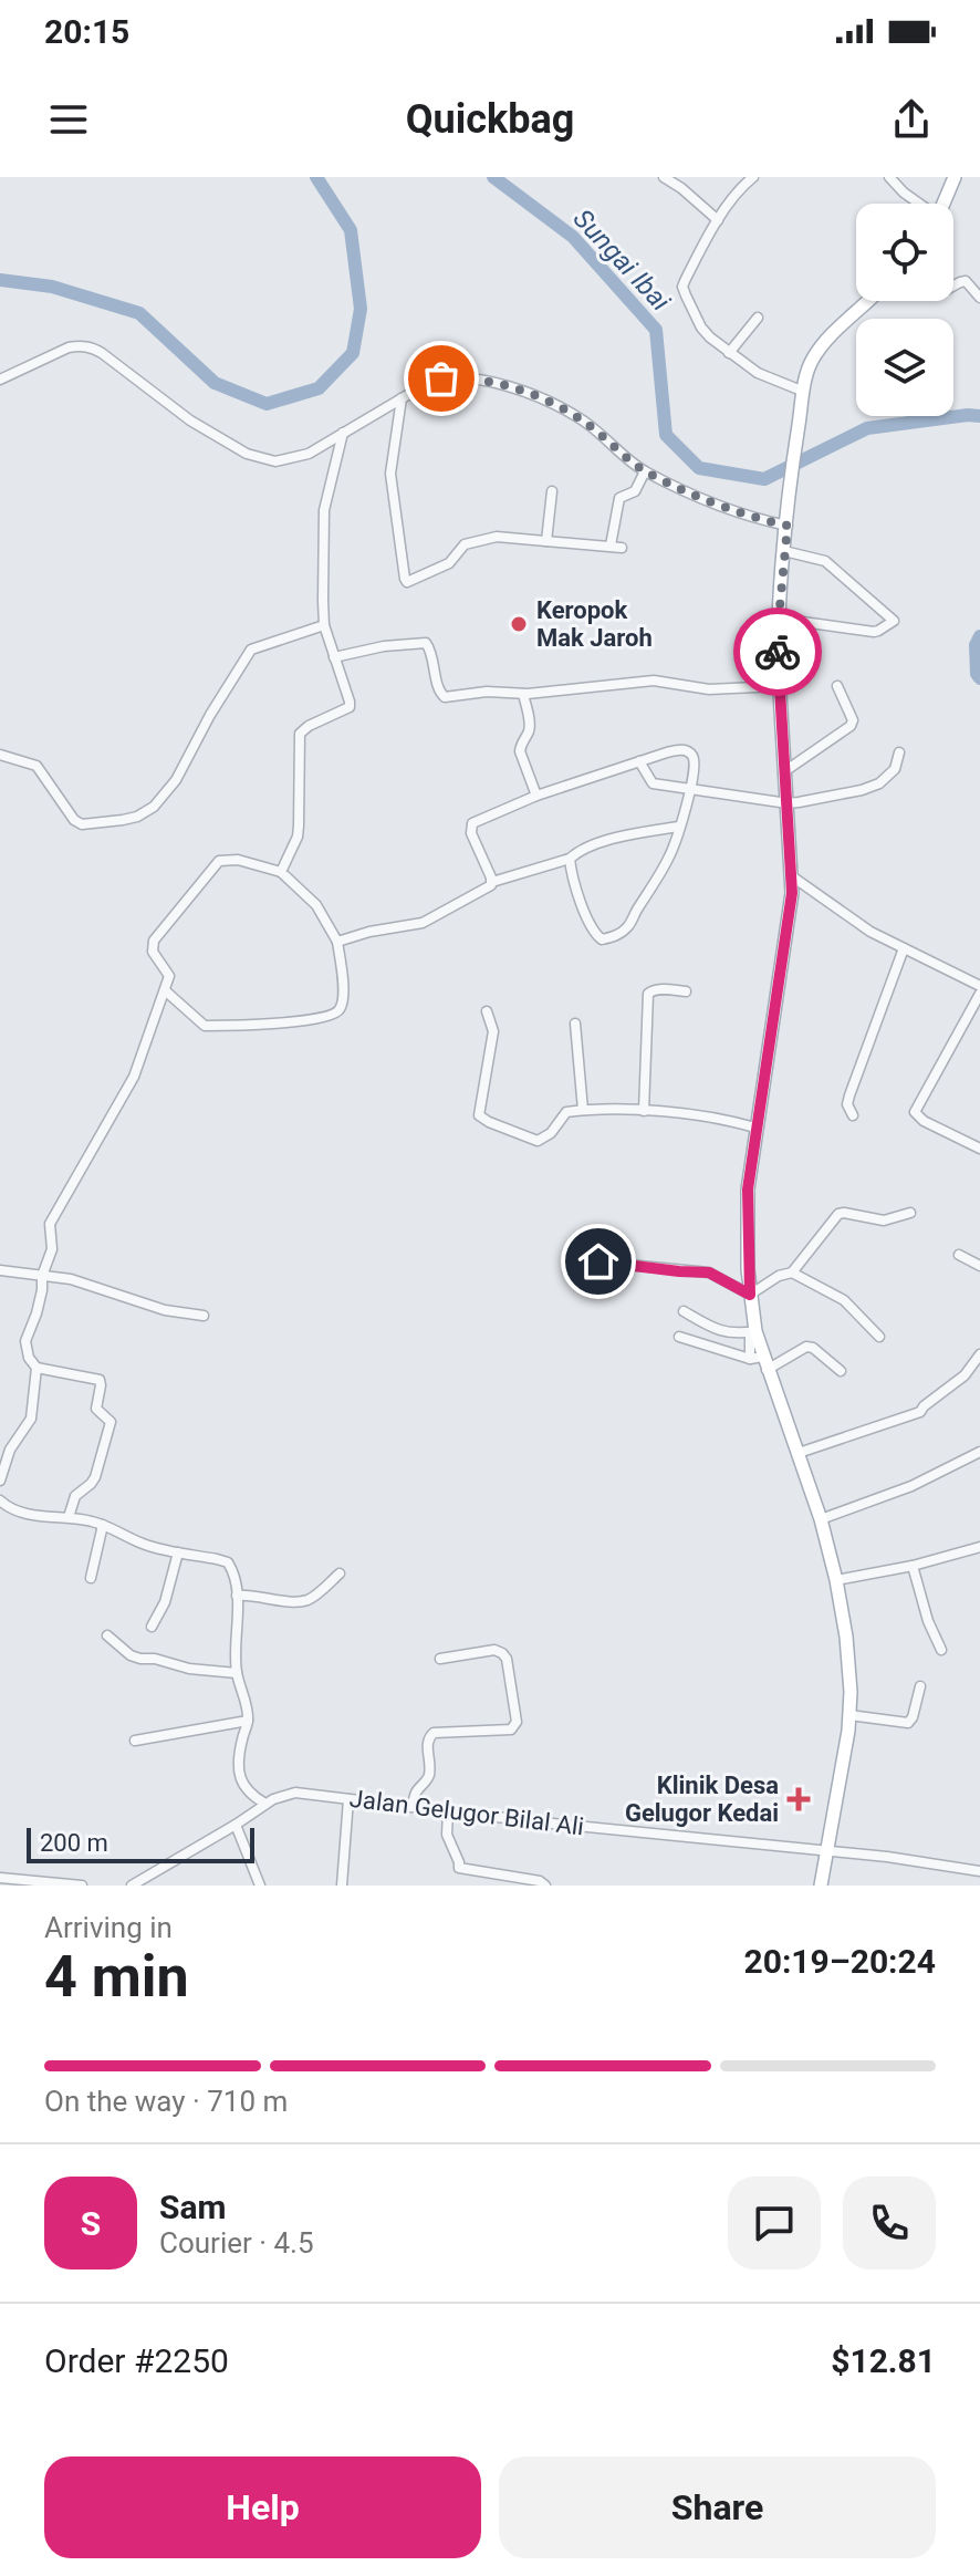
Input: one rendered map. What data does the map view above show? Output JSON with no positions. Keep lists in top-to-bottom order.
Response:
{
  "streets": {
    "street": ["Jalan Gelugor Bilal Ali"]
  },
  "water": ["Sungai Ibai"],
  "places": {
    "other": ["Keropok Mak Jaroh"],
    "health": ["Klinik Desa Gelugor Kedai"]
  },
  "scale_bar": "200 m",
  "page": {
    "status": "20:15",
    "header": "Quickbag",
    "scale": "200 m",
    "heading": ["4 min", "Arriving in", "20:19–20:24"],
    "panel": [
      "Sam",
      "Courier · 4.5",
      "Order #2250",
      "$12.81"
    ],
    "bar": "On the way · 710 m",
    "round": "S",
    "buttons": ["Help", "Share"]
  }
}
